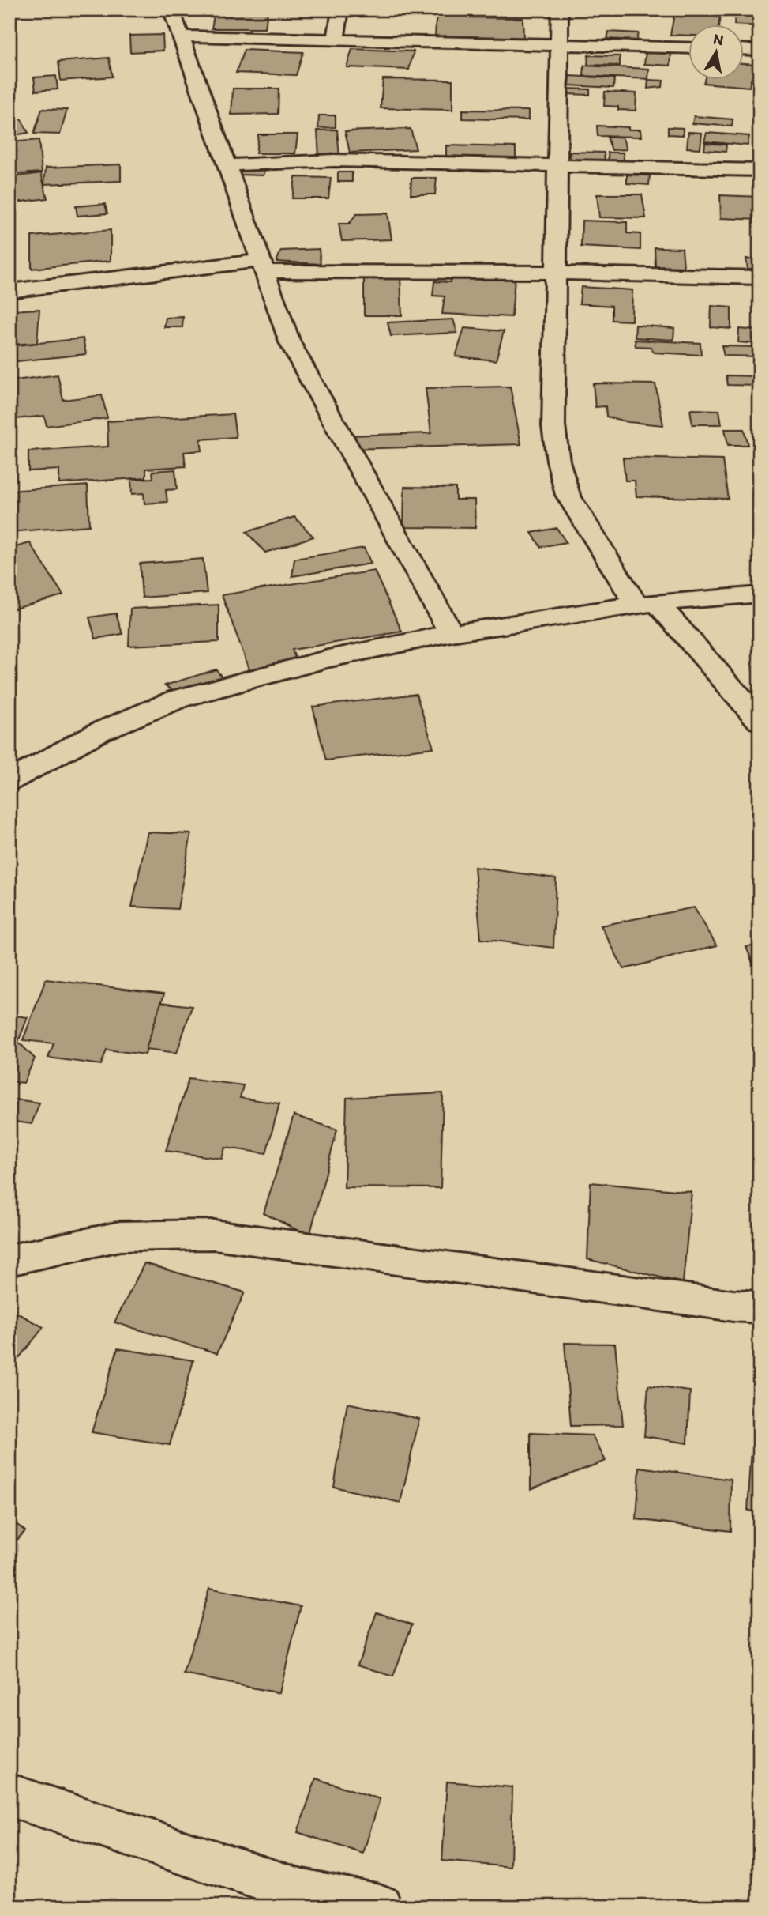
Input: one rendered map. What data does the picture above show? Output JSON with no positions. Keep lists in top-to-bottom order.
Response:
{
  "north": "top"
}
